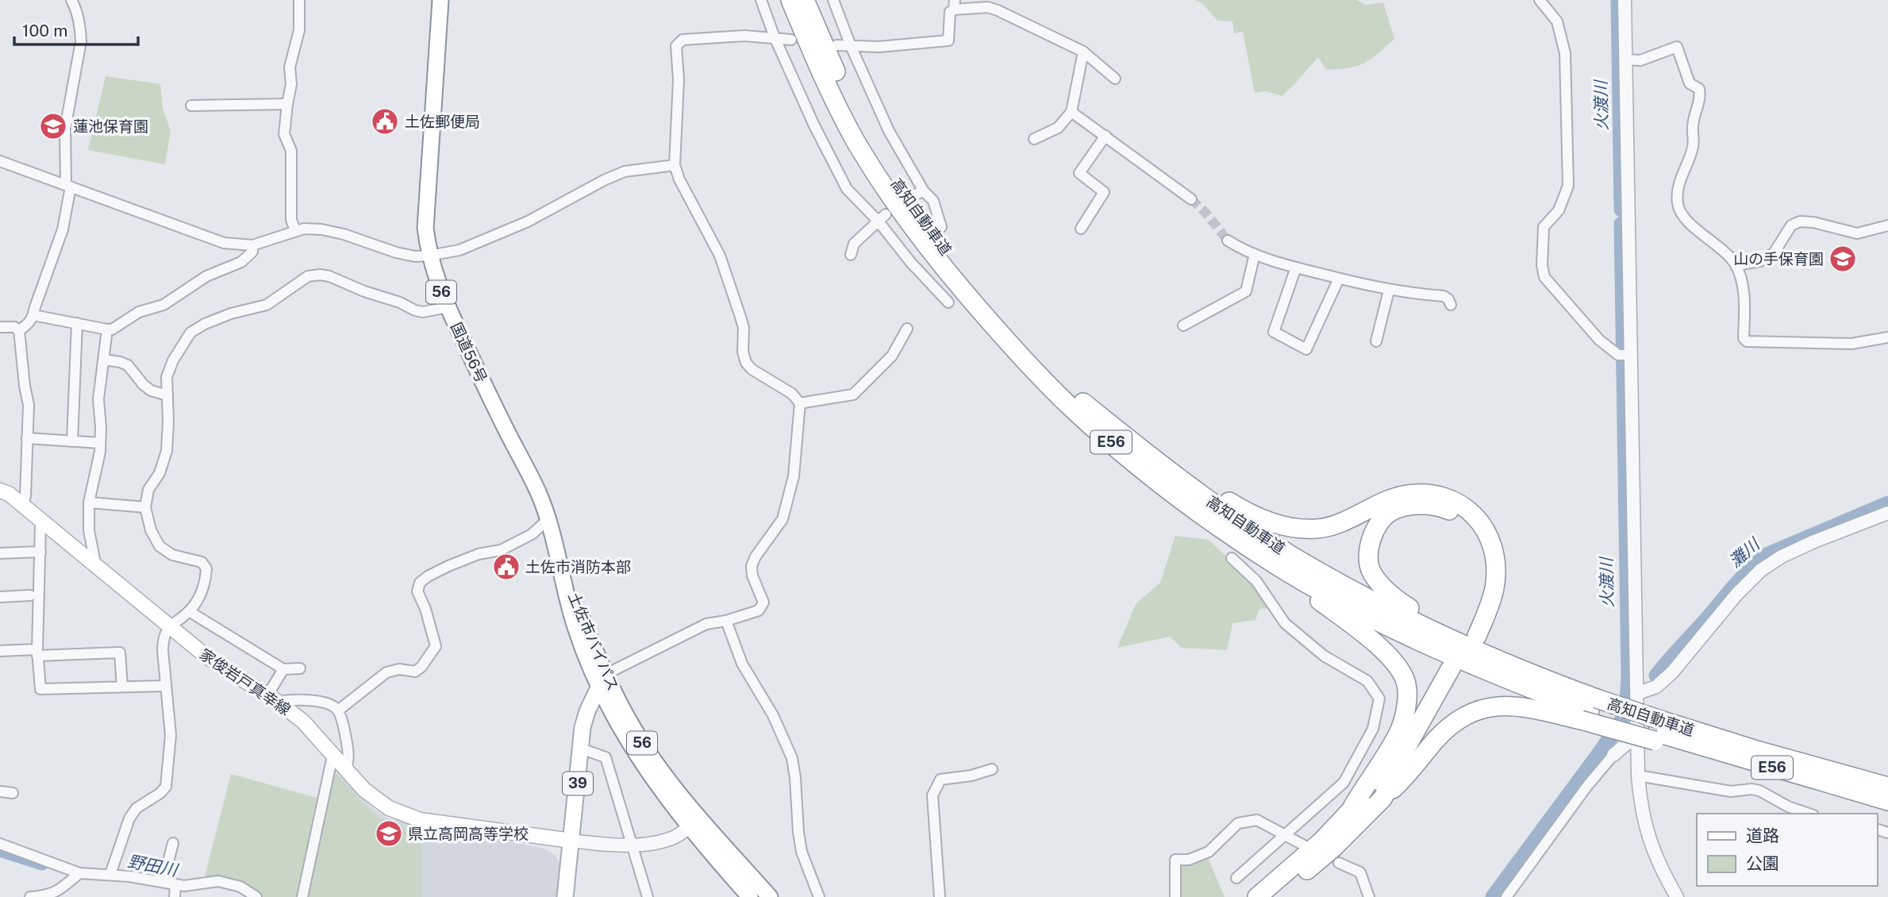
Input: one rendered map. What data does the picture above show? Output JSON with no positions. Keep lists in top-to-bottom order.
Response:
{
  "streets": {
    "highway": ["高知自動車道", "E56"],
    "main road": [
      "56",
      "国道56号",
      "土佐市バイパス",
      "家俊岩戸真幸線",
      "39"
    ]
  },
  "crossings": [
    ["高知自動車道", "E56"],
    ["国道56号", "土佐市バイパス"],
    ["土佐市バイパス", "39"],
    ["家俊岩戸真幸線", "39"]
  ],
  "water": ["火渡川", "灘川", "野田川"],
  "places": {
    "public building": ["土佐郵便局", "土佐市消防本部"],
    "school or university": ["蓮池保育園", "山の手保育園", "県立高岡高等学校"]
  },
  "legend": ["道路", "公園"],
  "scale_bar": "100 m"
}
